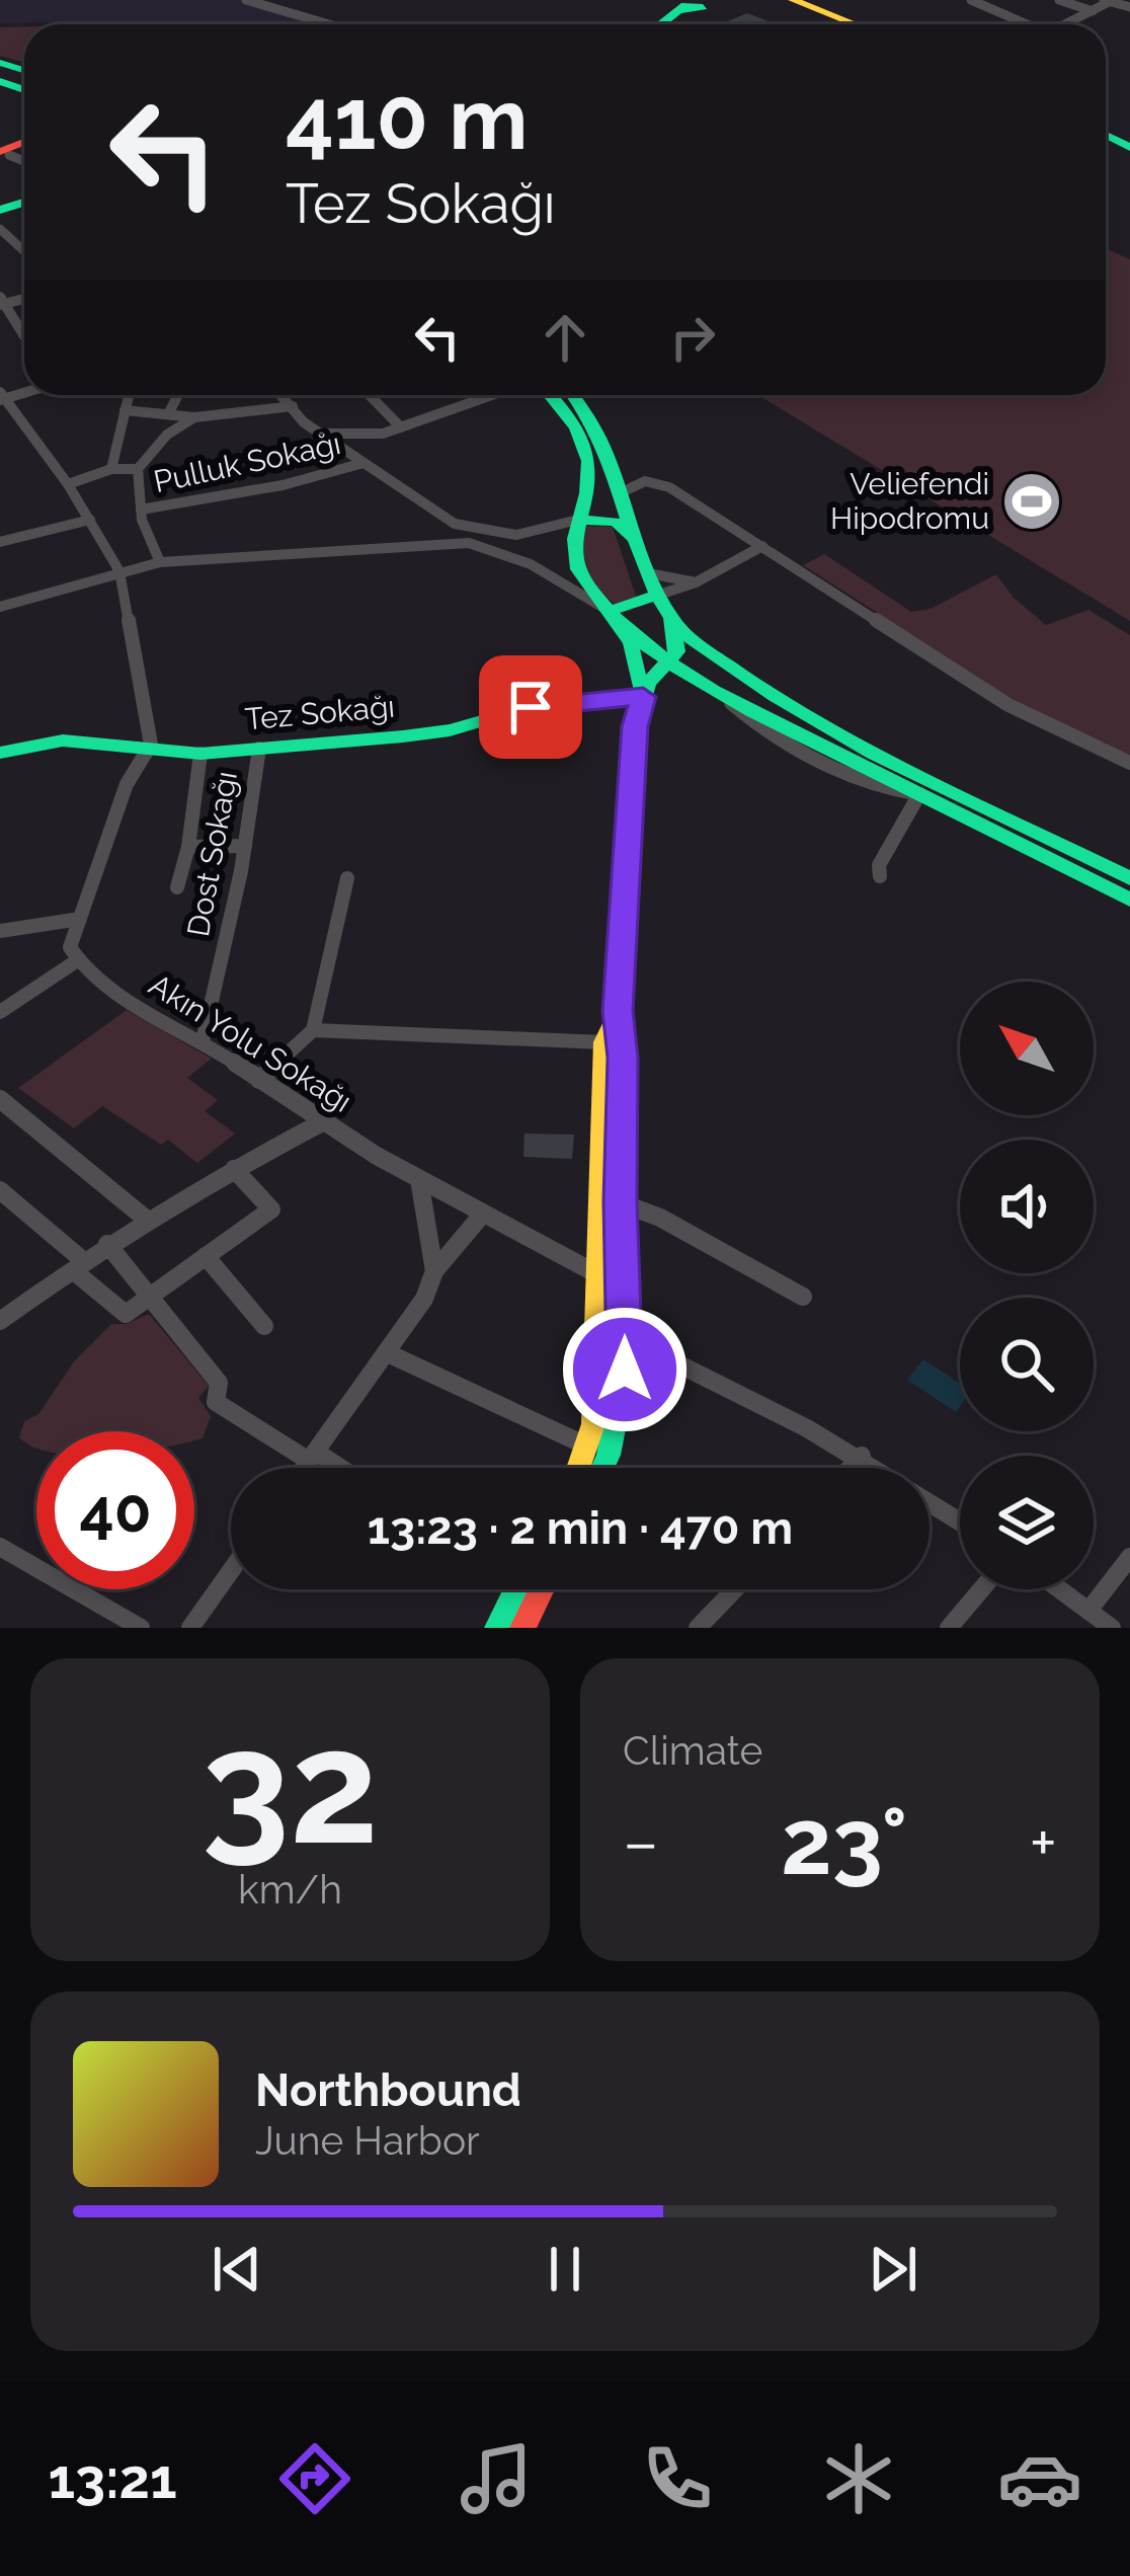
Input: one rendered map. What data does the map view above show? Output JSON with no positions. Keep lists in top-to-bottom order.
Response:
{
  "streets": {
    "main road": ["Tez Sokağı"],
    "street": ["Pulluk Sokağı", "Dost Sokağı", "Akın Yolu Sokağı"]
  },
  "crossings": [
    ["Tez Sokağı", "Dost Sokağı"],
    ["Dost Sokağı", "Akın Yolu Sokağı"]
  ],
  "places": {
    "sports": ["Veliefendi Hipodromu"]
  },
  "north": "top left",
  "page": {
    "turn": ["410 m", "Tez Sokağı"],
    "limit": "40",
    "trip": "13:23 · 2 min · 470 m",
    "tile": [
      ["32", "km/h"],
      "Climate"
    ],
    "heat": ["−", "23°", "+"],
    "song": ["Northbound", "June Harbor"],
    "tabs": "13:21"
  }
}
